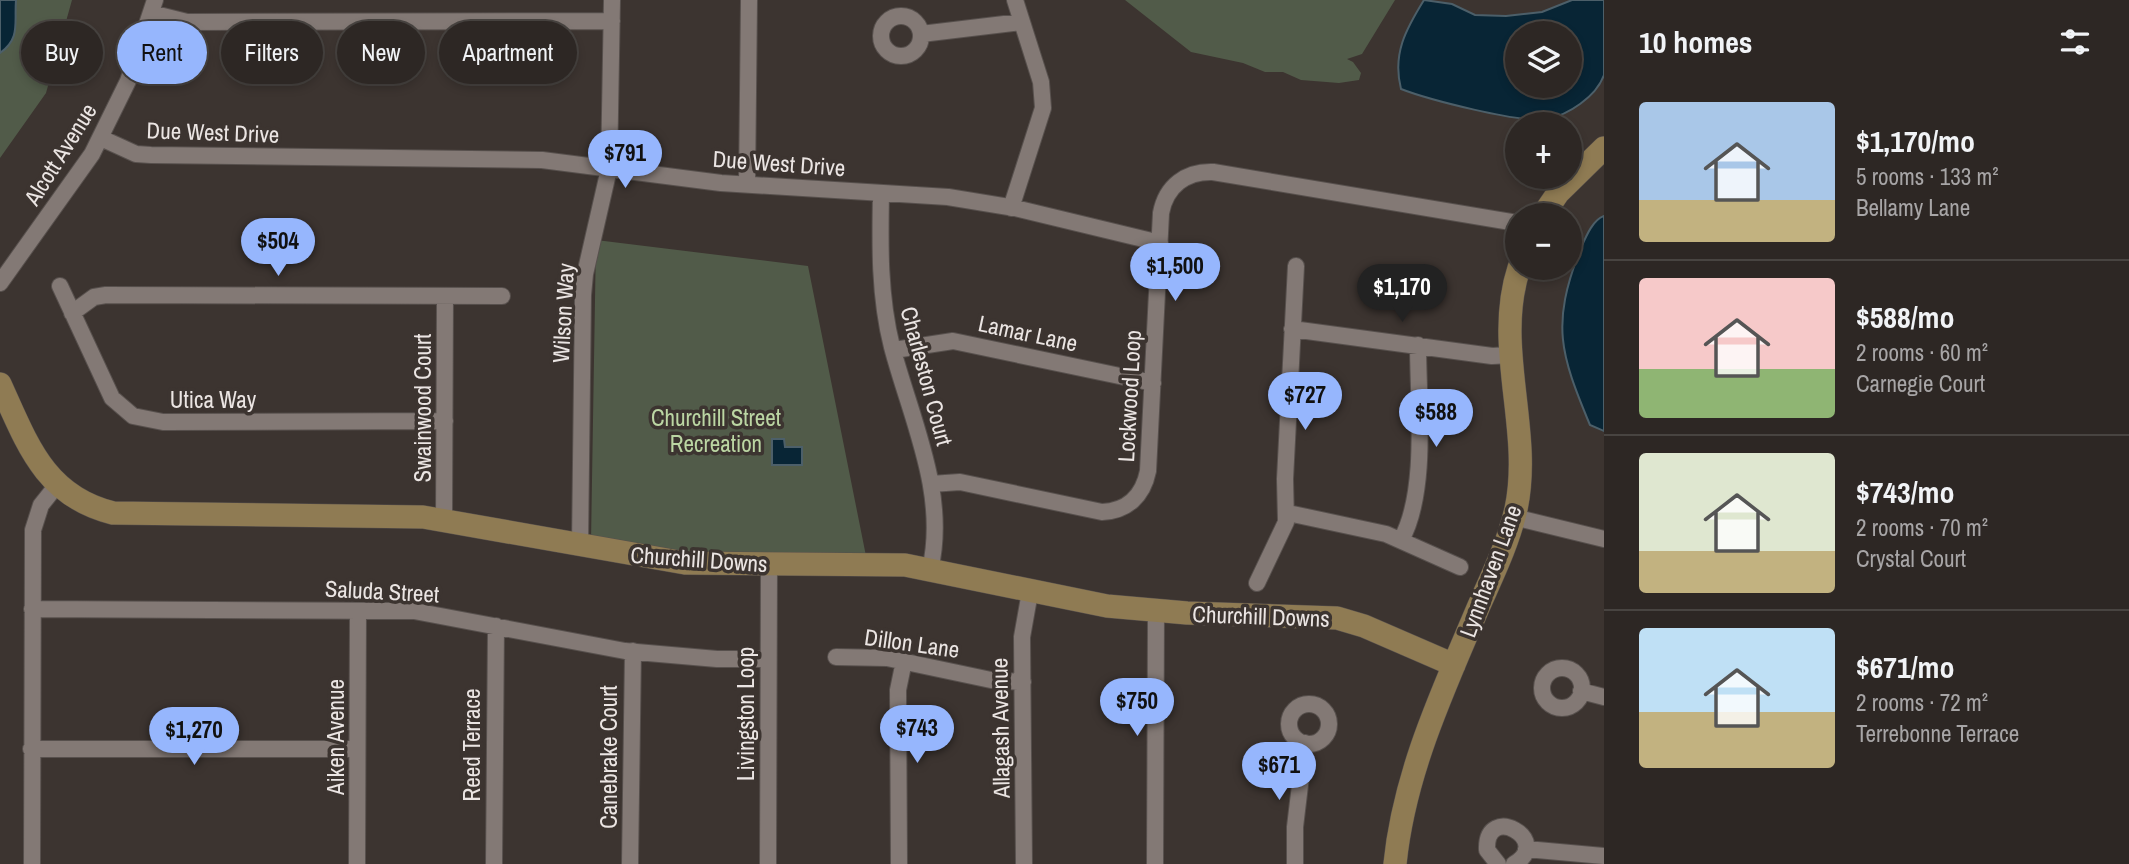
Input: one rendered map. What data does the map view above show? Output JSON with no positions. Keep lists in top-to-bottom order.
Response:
{
  "streets": {
    "street": [
      "Due West Drive",
      "Alcott Avenue",
      "Wilson Way",
      "Lamar Lane",
      "Charleston Court",
      "Lockwood Loop",
      "Utica Way",
      "Swainwood Court",
      "Churchill Downs",
      "Lynnhaven Lane",
      "Saluda Street",
      "Dillon Lane",
      "Livingston Loop",
      "Allagash Avenue",
      "Aiken Avenue",
      "Reed Terrace",
      "Canebrake Court"
    ]
  },
  "crossings": [
    ["Due West Drive", "Alcott Avenue"],
    ["Due West Drive", "Wilson Way"],
    ["Due West Drive", "Charleston Court"],
    ["Due West Drive", "Lockwood Loop"],
    ["Wilson Way", "Churchill Downs"],
    ["Lamar Lane", "Charleston Court"],
    ["Lamar Lane", "Lockwood Loop"],
    ["Charleston Court", "Lockwood Loop"],
    ["Charleston Court", "Churchill Downs"],
    ["Utica Way", "Swainwood Court"],
    ["Swainwood Court", "Churchill Downs"],
    ["Churchill Downs", "Lynnhaven Lane"],
    ["Churchill Downs", "Livingston Loop"],
    ["Churchill Downs", "Allagash Avenue"],
    ["Saluda Street", "Livingston Loop"],
    ["Saluda Street", "Aiken Avenue"],
    ["Saluda Street", "Reed Terrace"],
    ["Saluda Street", "Canebrake Court"],
    ["Dillon Lane", "Allagash Avenue"]
  ],
  "parks": ["Churchill Street Recreation"],
  "page": {
    "heading": "10 homes",
    "map_buttons": ["+", "−"],
    "chip": [
      "Buy",
      "Rent",
      "Filters",
      "New",
      "Apartment"
    ],
    "list": [
      {
        "name": "$1,170/mo",
        "note": "5 rooms · 133 m² · Bellamy Lane"
      },
      {
        "name": "$588/mo",
        "note": "2 rooms · 60 m² · Carnegie Court"
      },
      {
        "name": "$743/mo",
        "note": "2 rooms · 70 m² · Crystal Court"
      },
      {
        "name": "$671/mo",
        "note": "2 rooms · 72 m² · Terrebonne Terrace"
      }
    ],
    "price": [
      "$791",
      "$504",
      "$1,500",
      "$1,170",
      "$727",
      "$588",
      "$750",
      "$743",
      "$1,270",
      "$671"
    ]
  }
}
